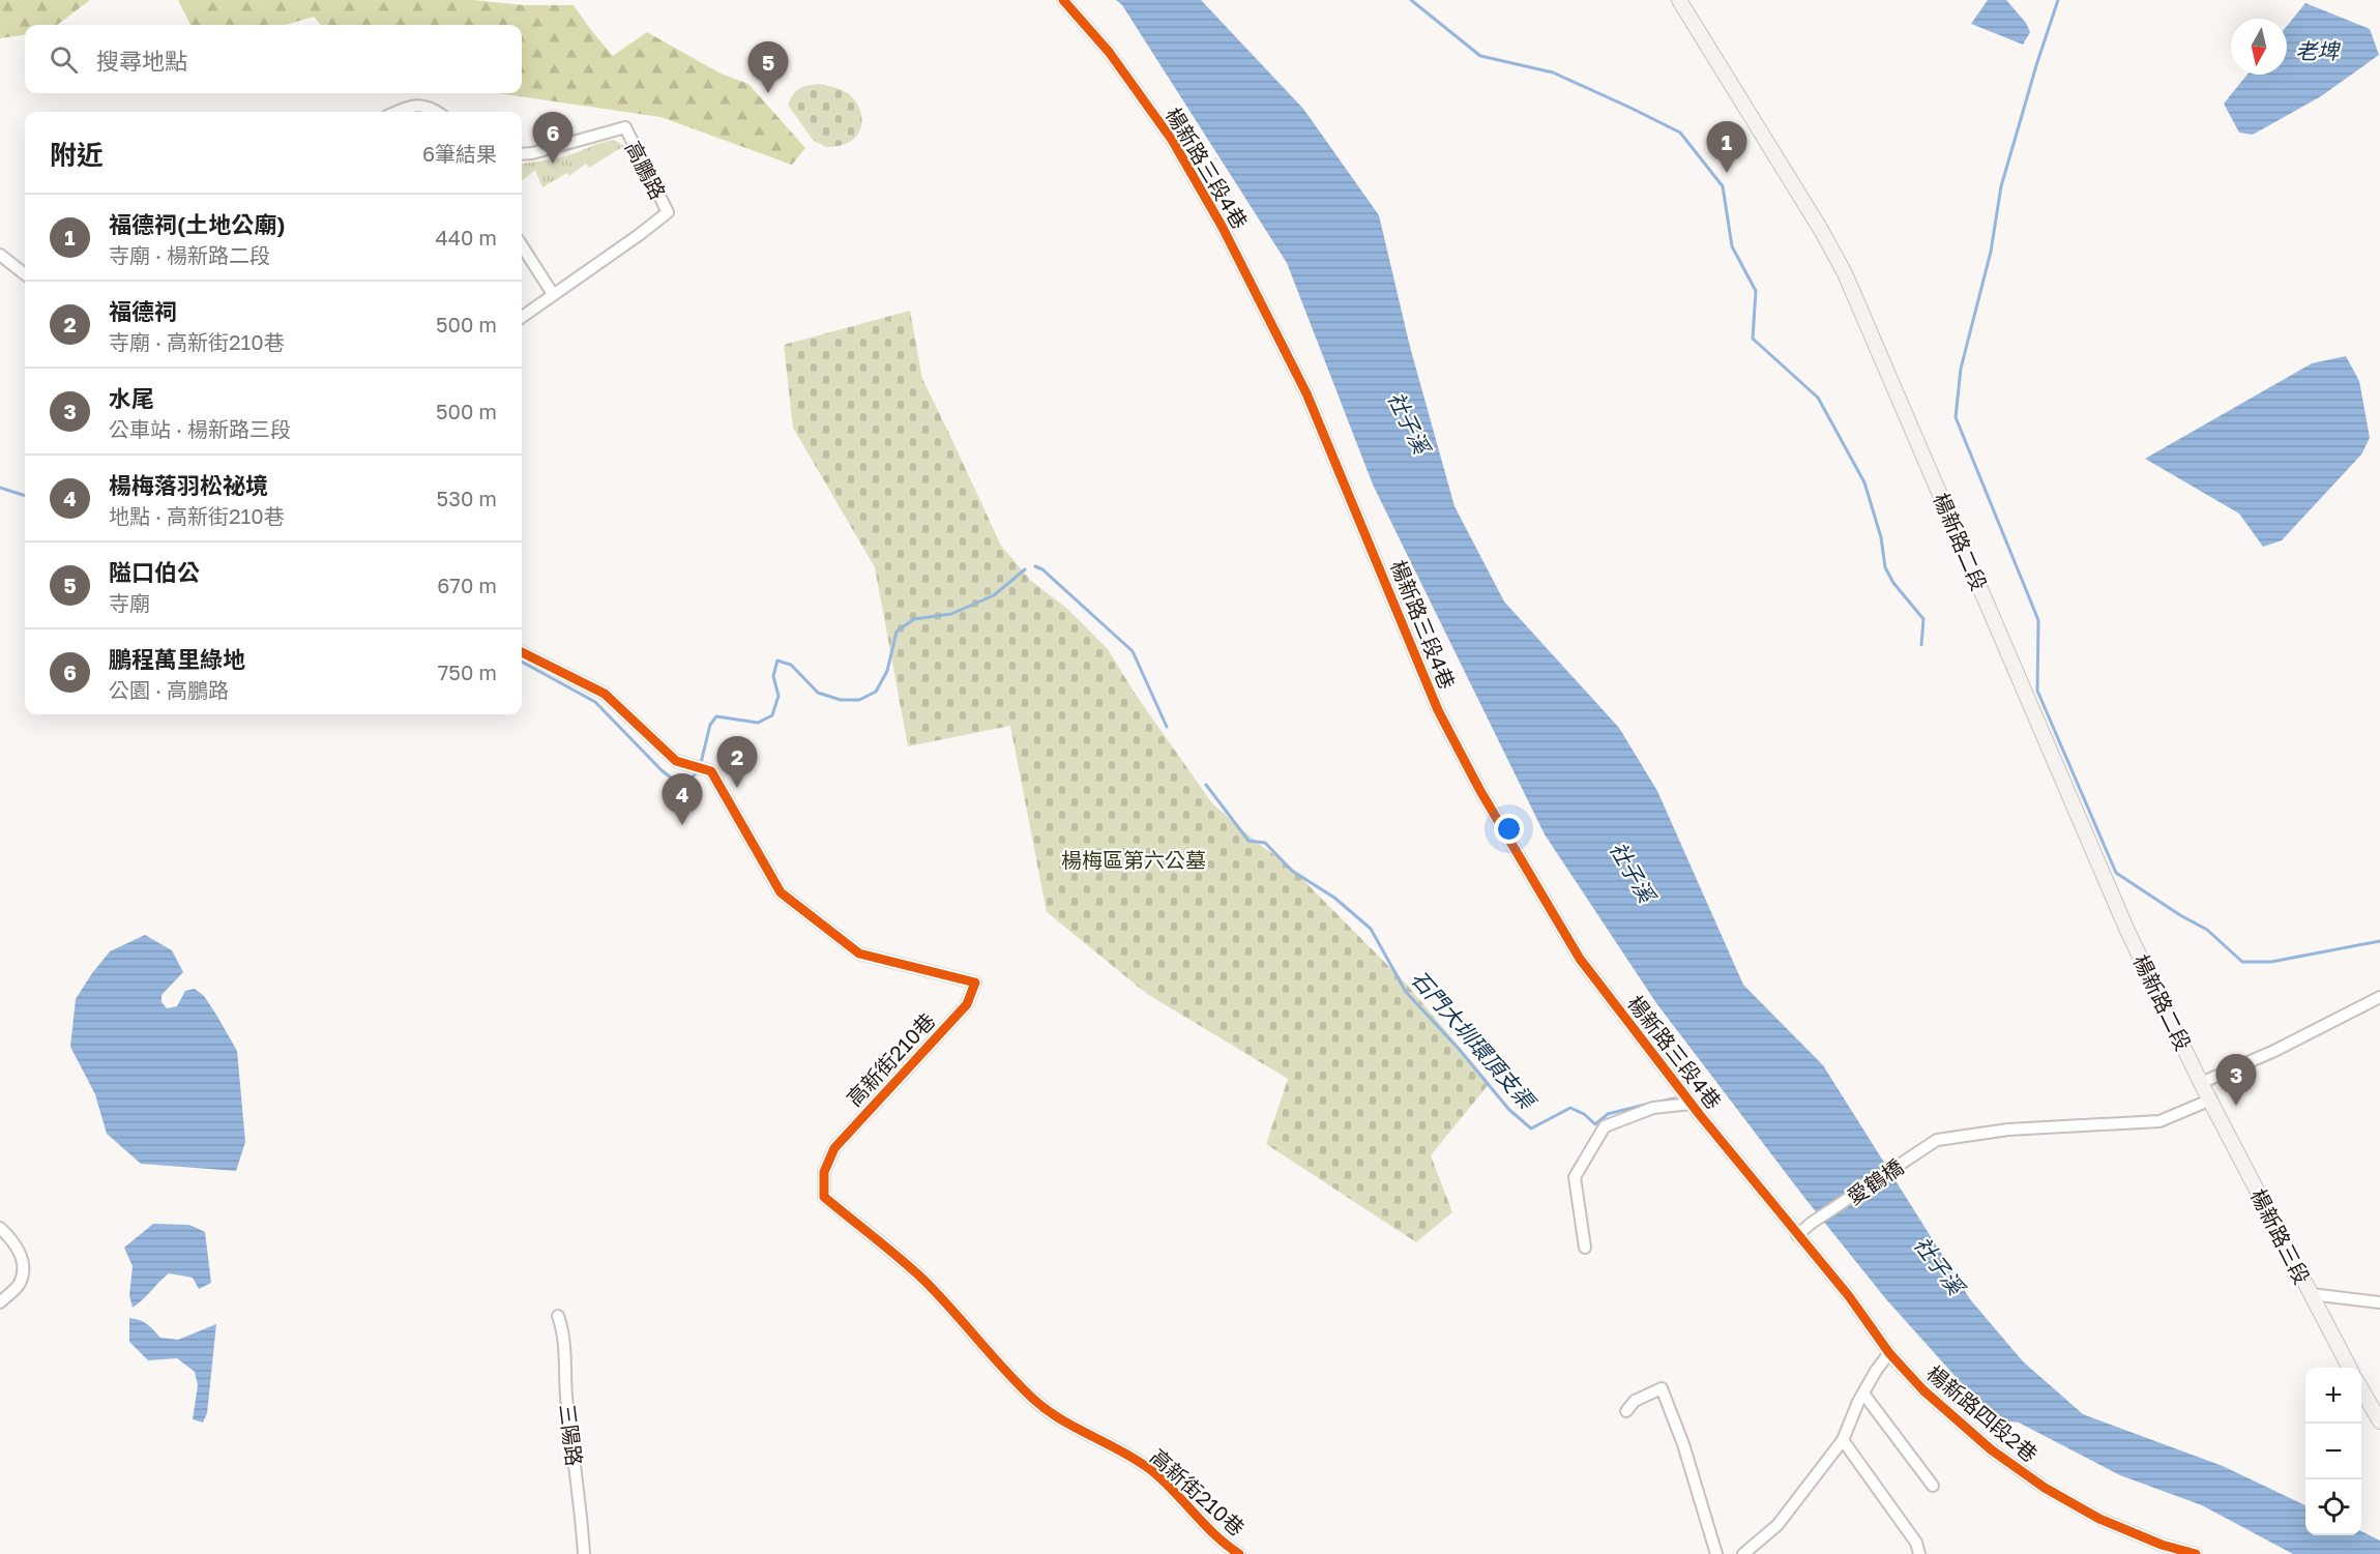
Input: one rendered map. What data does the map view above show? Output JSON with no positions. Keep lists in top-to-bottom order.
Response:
{
  "streets": {
    "main road": ["楊新路二段", "楊新路三段"],
    "street": [
      "楊新路三段4巷",
      "高鵬路",
      "高新街210巷",
      "愛鶴橋",
      "楊新路四段2巷",
      "三陽路"
    ]
  },
  "crossings": [
    ["楊新路三段4巷", "愛鶴橋"],
    ["楊新路三段4巷", "楊新路四段2巷"],
    ["楊新路二段", "愛鶴橋"],
    ["楊新路二段", "楊新路三段"],
    ["愛鶴橋", "楊新路三段"],
    ["愛鶴橋", "楊新路四段2巷"]
  ],
  "water": ["老埤", "社子溪", "石門大圳環頂支渠"],
  "parks": ["楊梅區第六公墓"],
  "north": "bottom",
  "page": {
    "search": "搜尋地點",
    "pins": [
      "5",
      "6",
      "1",
      "2",
      "4",
      "3"
    ],
    "heading": ["附近", "6筆結果"],
    "list": [
      {
        "mark": "1",
        "name": "福德祠(土地公廟)",
        "note": "寺廟 · 楊新路二段",
        "value": "440 m"
      },
      {
        "mark": "2",
        "name": "福德祠",
        "note": "寺廟 · 高新街210巷",
        "value": "500 m"
      },
      {
        "mark": "3",
        "name": "水尾",
        "note": "公車站 · 楊新路三段",
        "value": "500 m"
      },
      {
        "mark": "4",
        "name": "楊梅落羽松祕境",
        "note": "地點 · 高新街210巷",
        "value": "530 m"
      },
      {
        "mark": "5",
        "name": "隘口伯公",
        "note": "寺廟",
        "value": "670 m"
      },
      {
        "mark": "6",
        "name": "鵬程萬里綠地",
        "note": "公園 · 高鵬路",
        "value": "750 m"
      }
    ],
    "map_buttons": ["+", "−"]
  }
}
